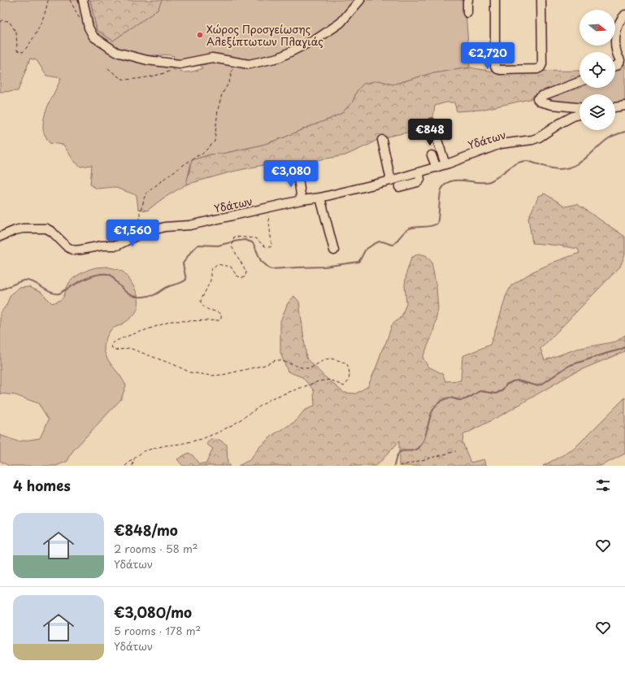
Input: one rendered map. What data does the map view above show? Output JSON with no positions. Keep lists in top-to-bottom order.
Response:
{
  "streets": {
    "street": ["Υδάτων"]
  },
  "places": ["Χώρος Προσγείωσης Αλεξίπτωτων Πλαγιάς"],
  "north": "right",
  "page": {
    "price": [
      "€2,720",
      "€848",
      "€3,080",
      "€1,560"
    ],
    "heading": "4 homes",
    "list": [
      {
        "name": "€848/mo",
        "note": "2 rooms · 58 m² · Υδάτων"
      },
      {
        "name": "€3,080/mo",
        "note": "5 rooms · 178 m² · Υδάτων"
      }
    ]
  }
}
